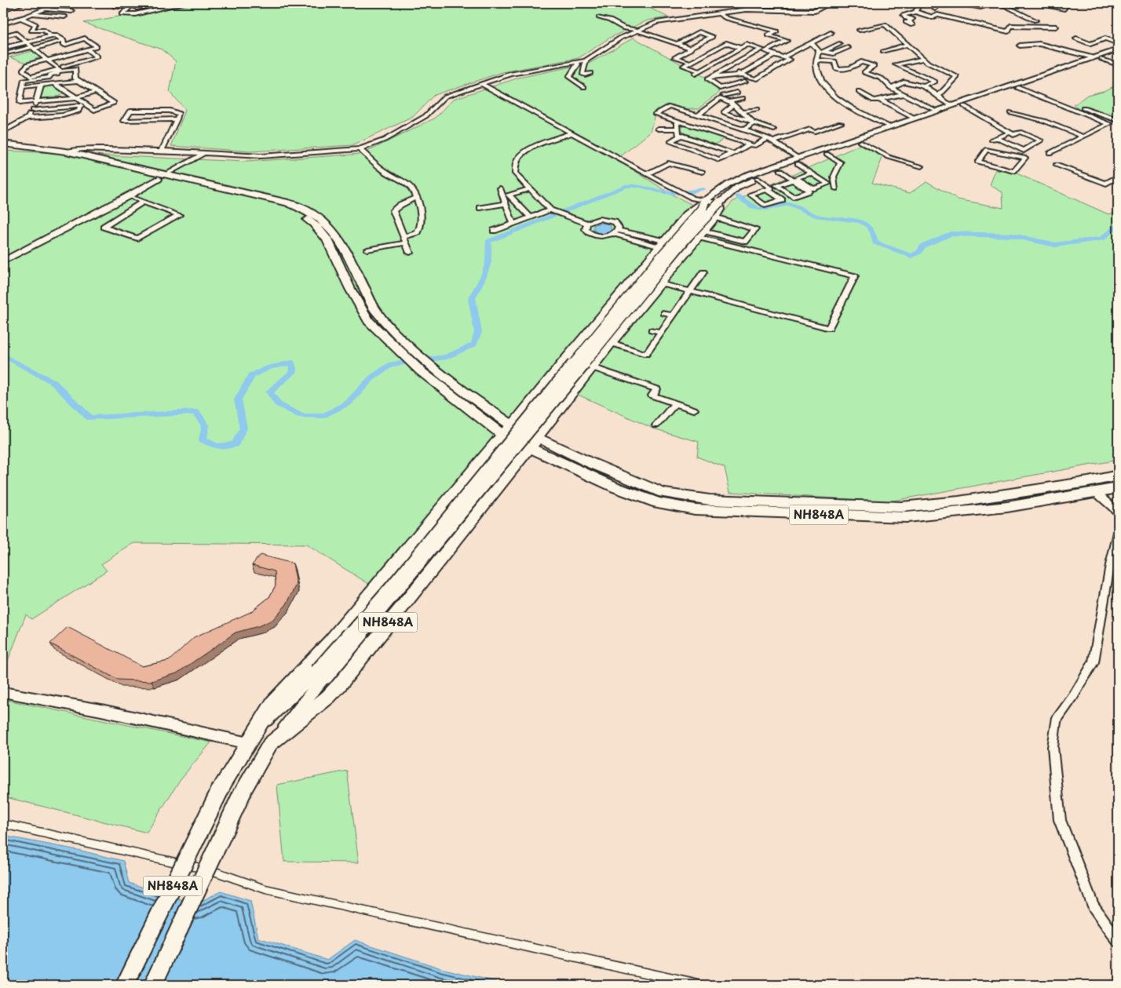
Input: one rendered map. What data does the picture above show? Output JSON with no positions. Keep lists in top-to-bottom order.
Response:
{
  "streets": {
    "main road": ["NH848A"]
  }
}
